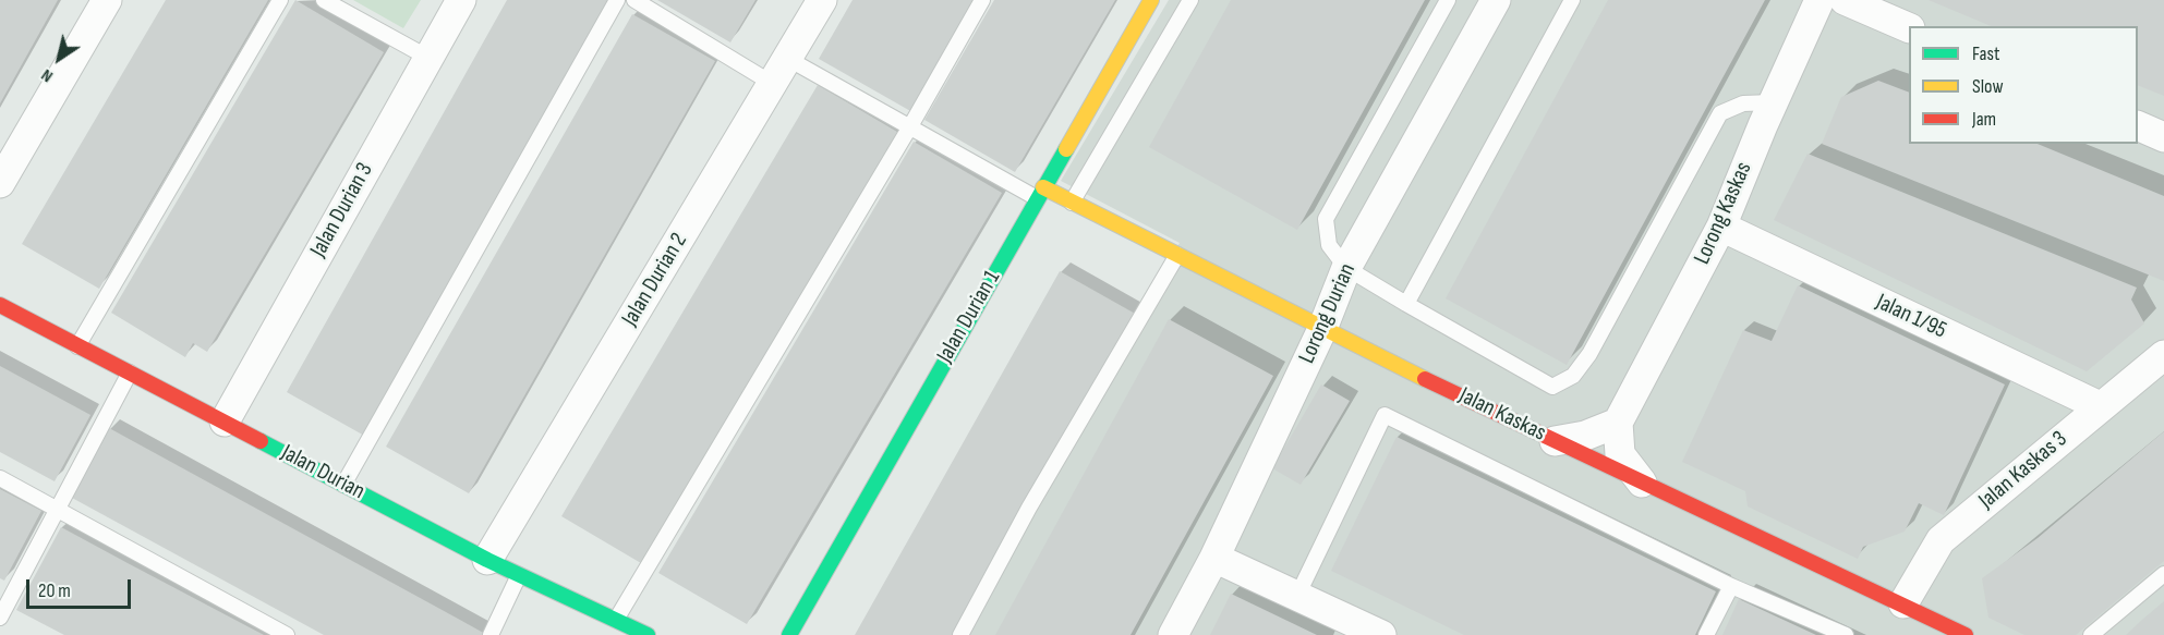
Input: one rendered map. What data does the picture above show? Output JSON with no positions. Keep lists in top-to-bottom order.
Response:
{
  "streets": {
    "street": [
      "Jalan Durian 3",
      "Lorong Kaskas",
      "Jalan Durian 2",
      "Lorong Durian",
      "Jalan Durian 1",
      "Jalan 1/95",
      "Jalan Kaskas",
      "Jalan Kaskas 3",
      "Jalan Durian"
    ]
  },
  "crossings": [
    ["Jalan Durian 3", "Jalan Durian"],
    ["Lorong Kaskas", "Jalan 1/95"],
    ["Jalan Durian 2", "Jalan Durian"],
    ["Lorong Durian", "Jalan Kaskas"],
    ["Jalan Durian 1", "Jalan Kaskas"],
    ["Jalan 1/95", "Jalan Kaskas 3"],
    ["Jalan Kaskas", "Jalan Kaskas 3"]
  ],
  "legend": ["Fast", "Slow", "Jam"],
  "scale_bar": "20 m",
  "north": "bottom left"
}
